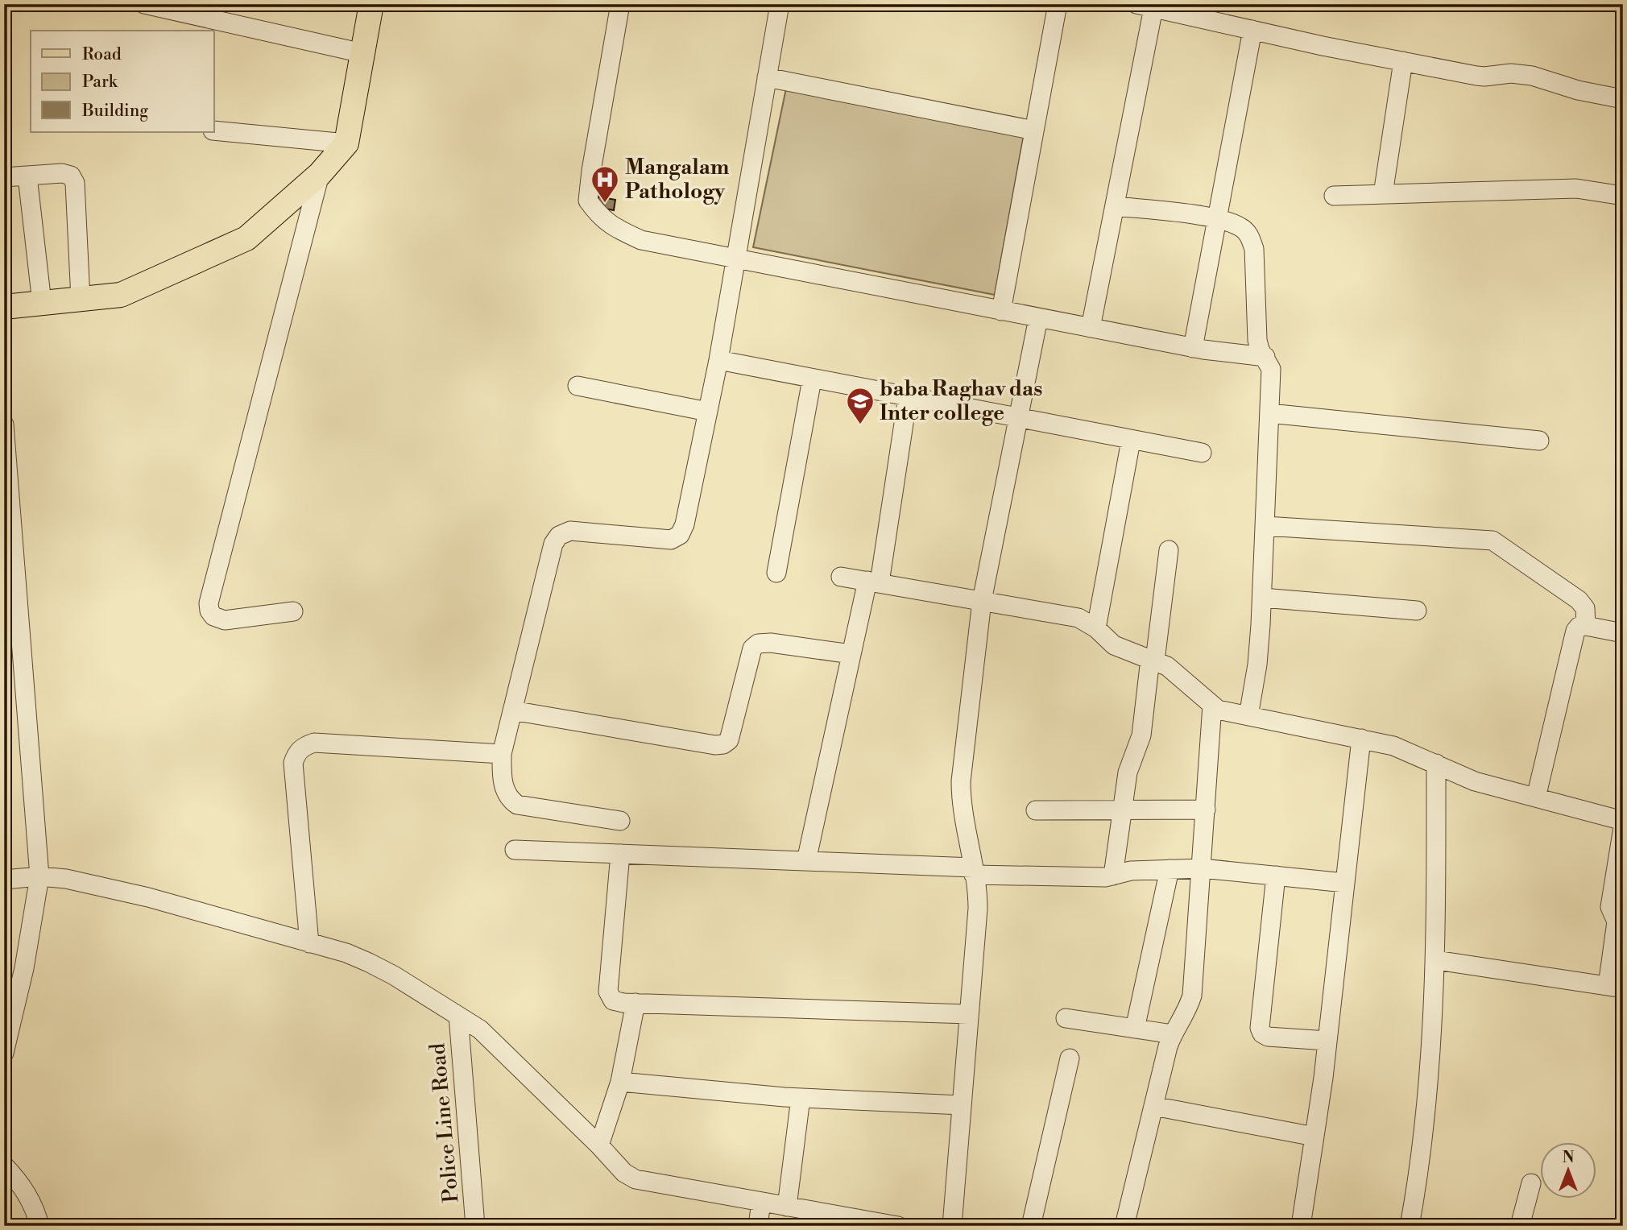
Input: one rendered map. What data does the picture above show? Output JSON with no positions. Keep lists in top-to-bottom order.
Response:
{
  "streets": {
    "street": ["Police Line Road"]
  },
  "places": {
    "hospital": ["Mangalam Pathology"],
    "school or university": ["baba Raghav das Inter college"]
  },
  "legend": ["Road", "Park", "Building"],
  "north": "top"
}
